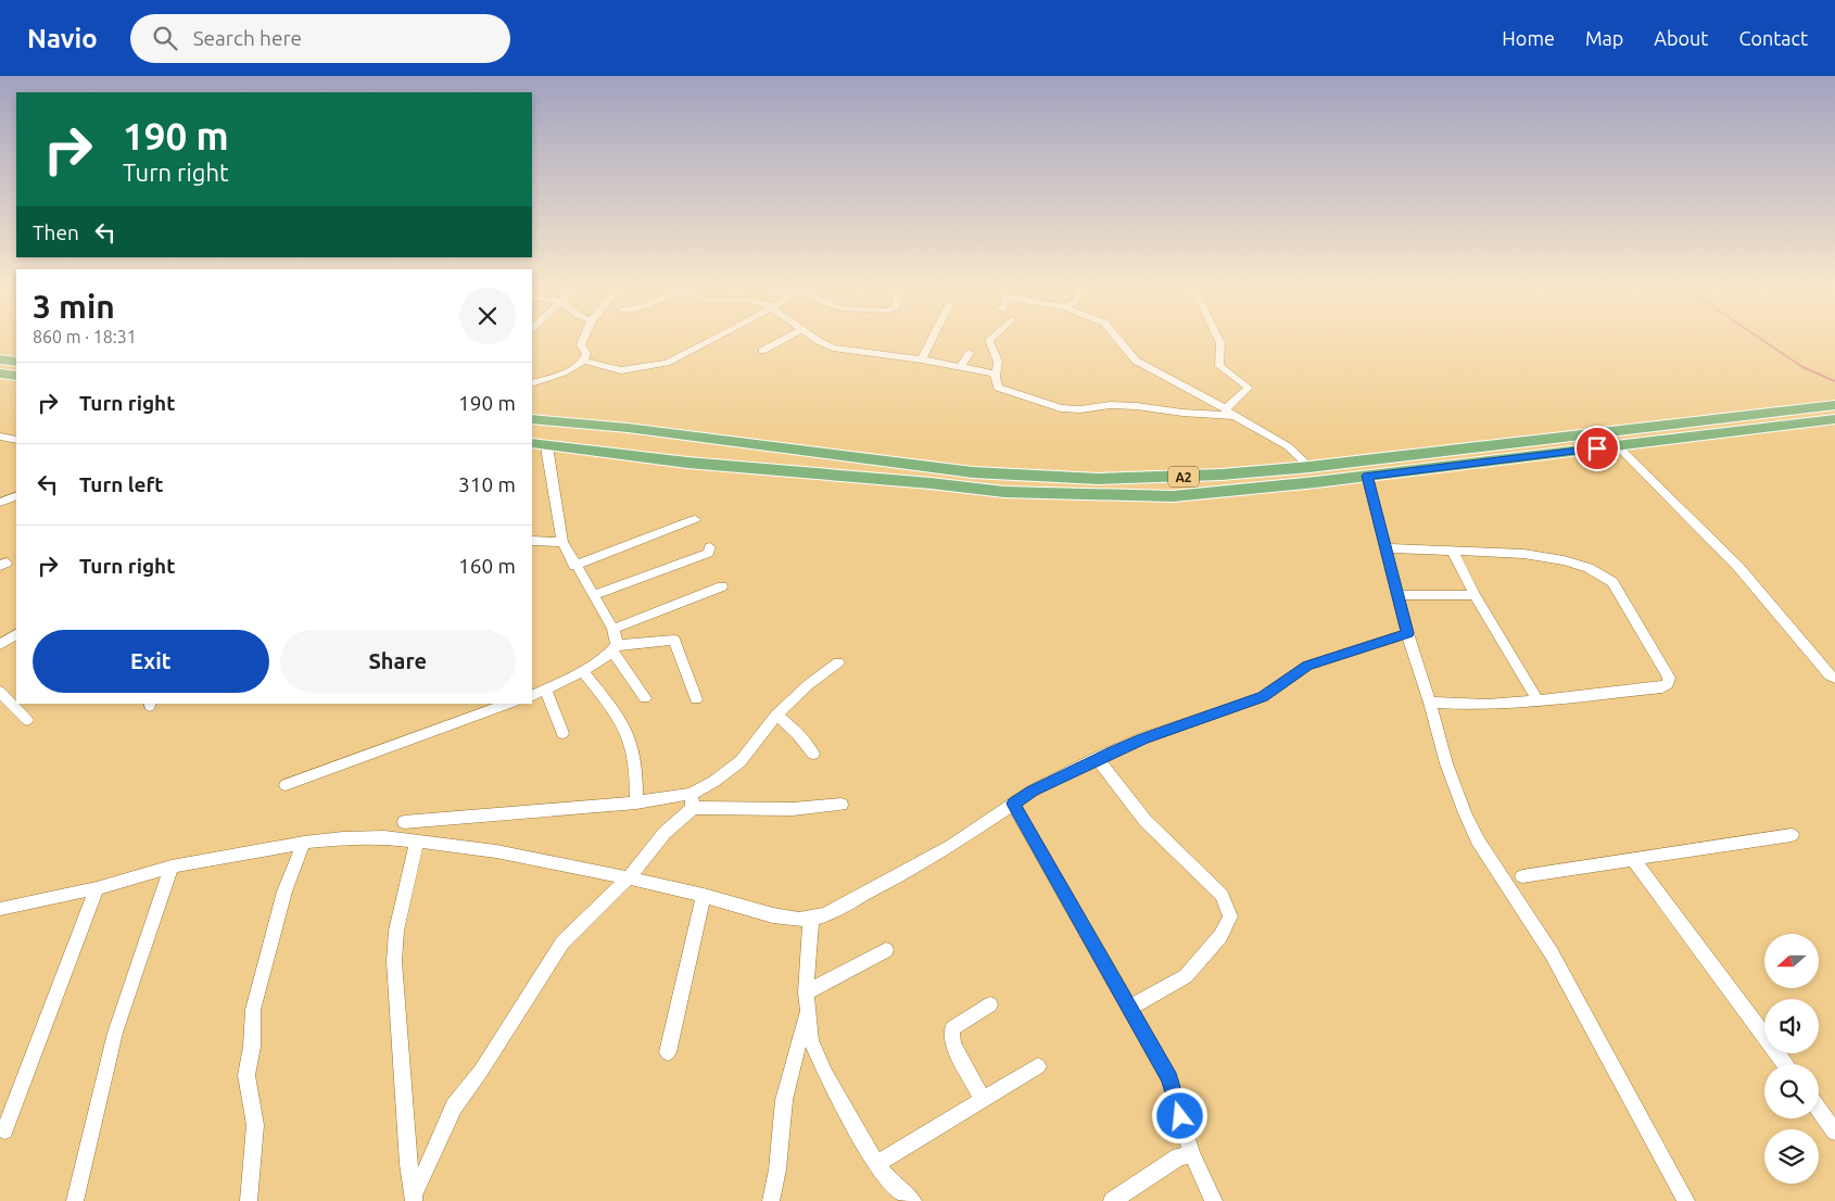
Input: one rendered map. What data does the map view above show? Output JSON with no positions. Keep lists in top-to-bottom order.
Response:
{
  "streets": {
    "highway": ["A2"]
  },
  "north": "left",
  "page": {
    "header": "Navio",
    "search": "Search here",
    "nav": [
      "Home",
      "Map",
      "About",
      "Contact"
    ],
    "turn": ["190 m", "Turn right"],
    "then": "Then",
    "heading": ["3 min", "860 m · 18:31"],
    "list": [
      {
        "name": "Turn right",
        "value": "190 m"
      },
      {
        "name": "Turn left",
        "value": "310 m"
      },
      {
        "name": "Turn right",
        "value": "160 m"
      }
    ],
    "buttons": ["Exit", "Share"]
  }
}
